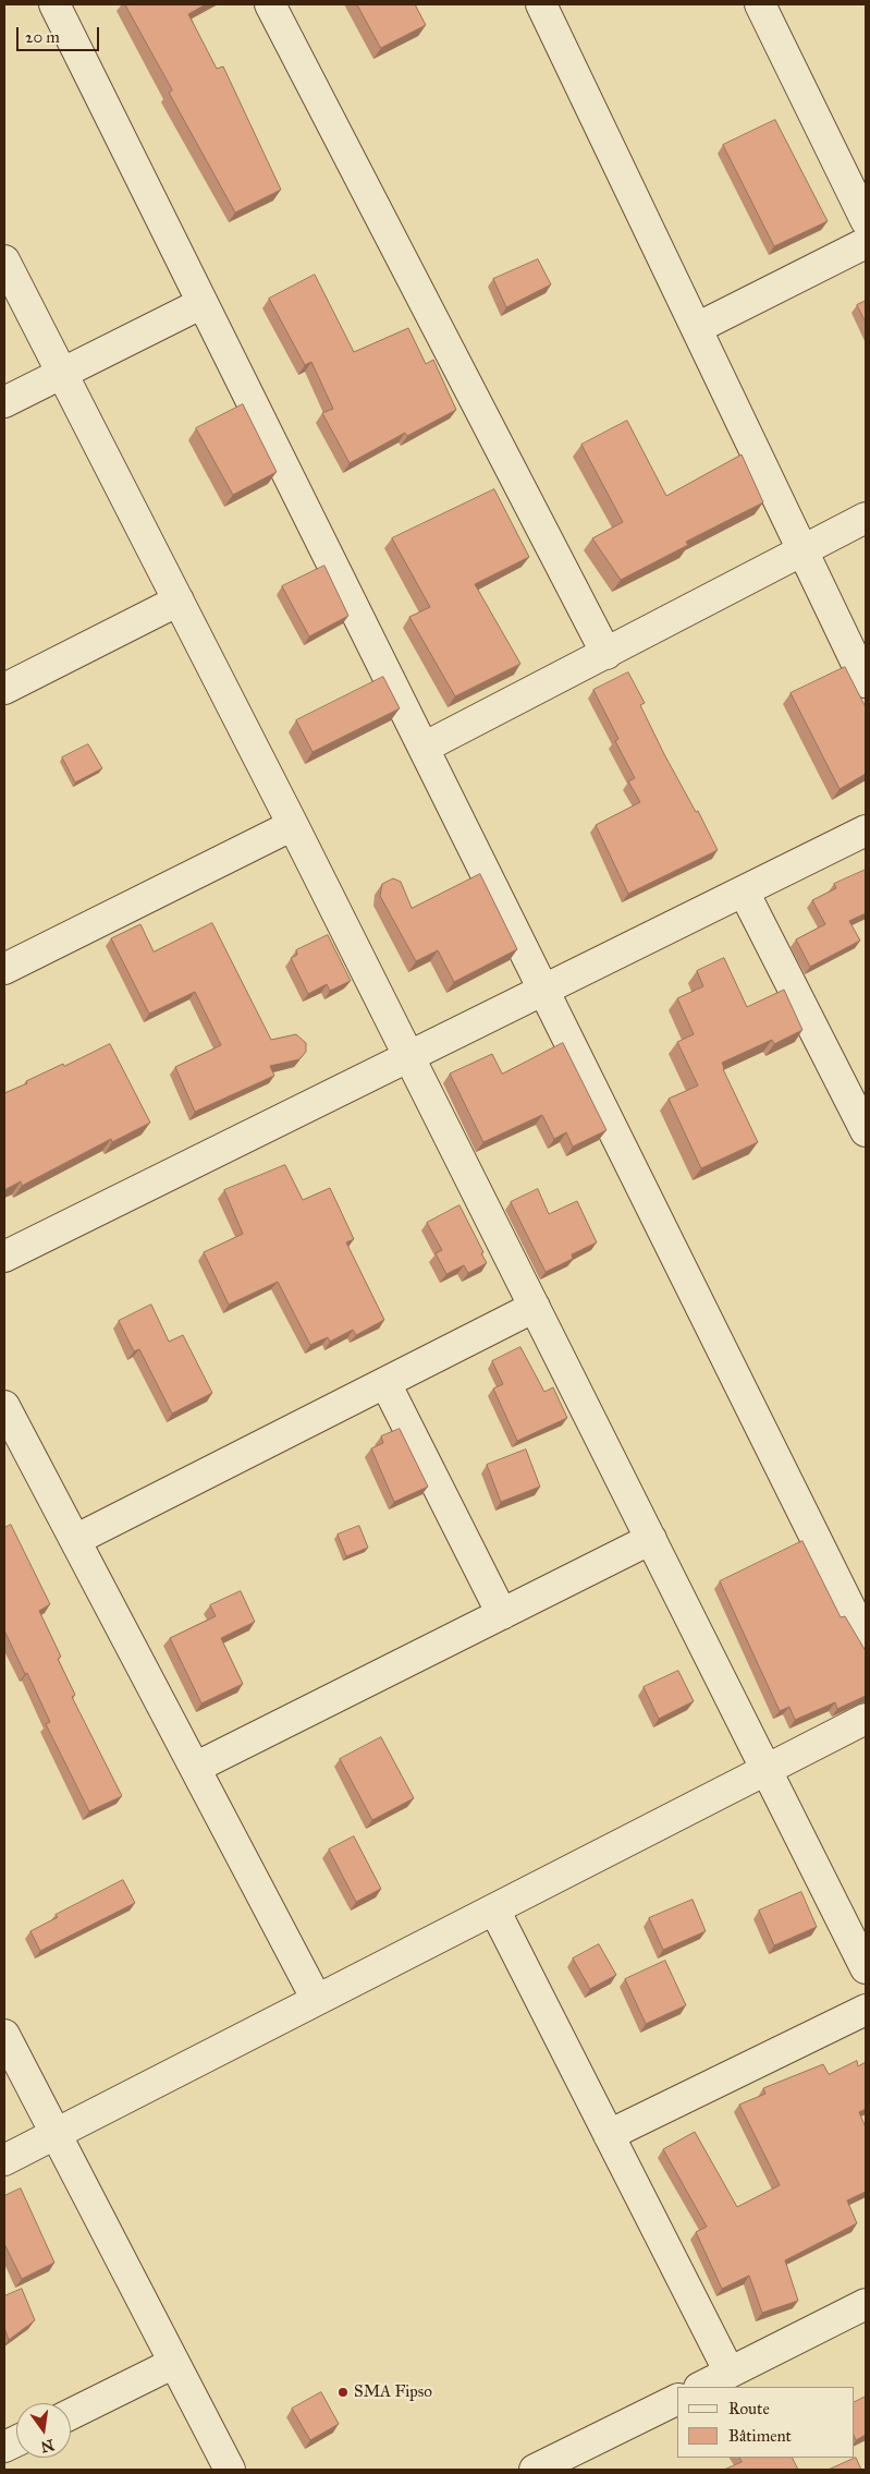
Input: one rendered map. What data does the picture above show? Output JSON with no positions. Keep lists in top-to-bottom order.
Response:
{
  "places": ["SMA Fipso"],
  "legend": ["Route", "Bâtiment"],
  "scale_bar": "20 m",
  "north": "bottom"
}
